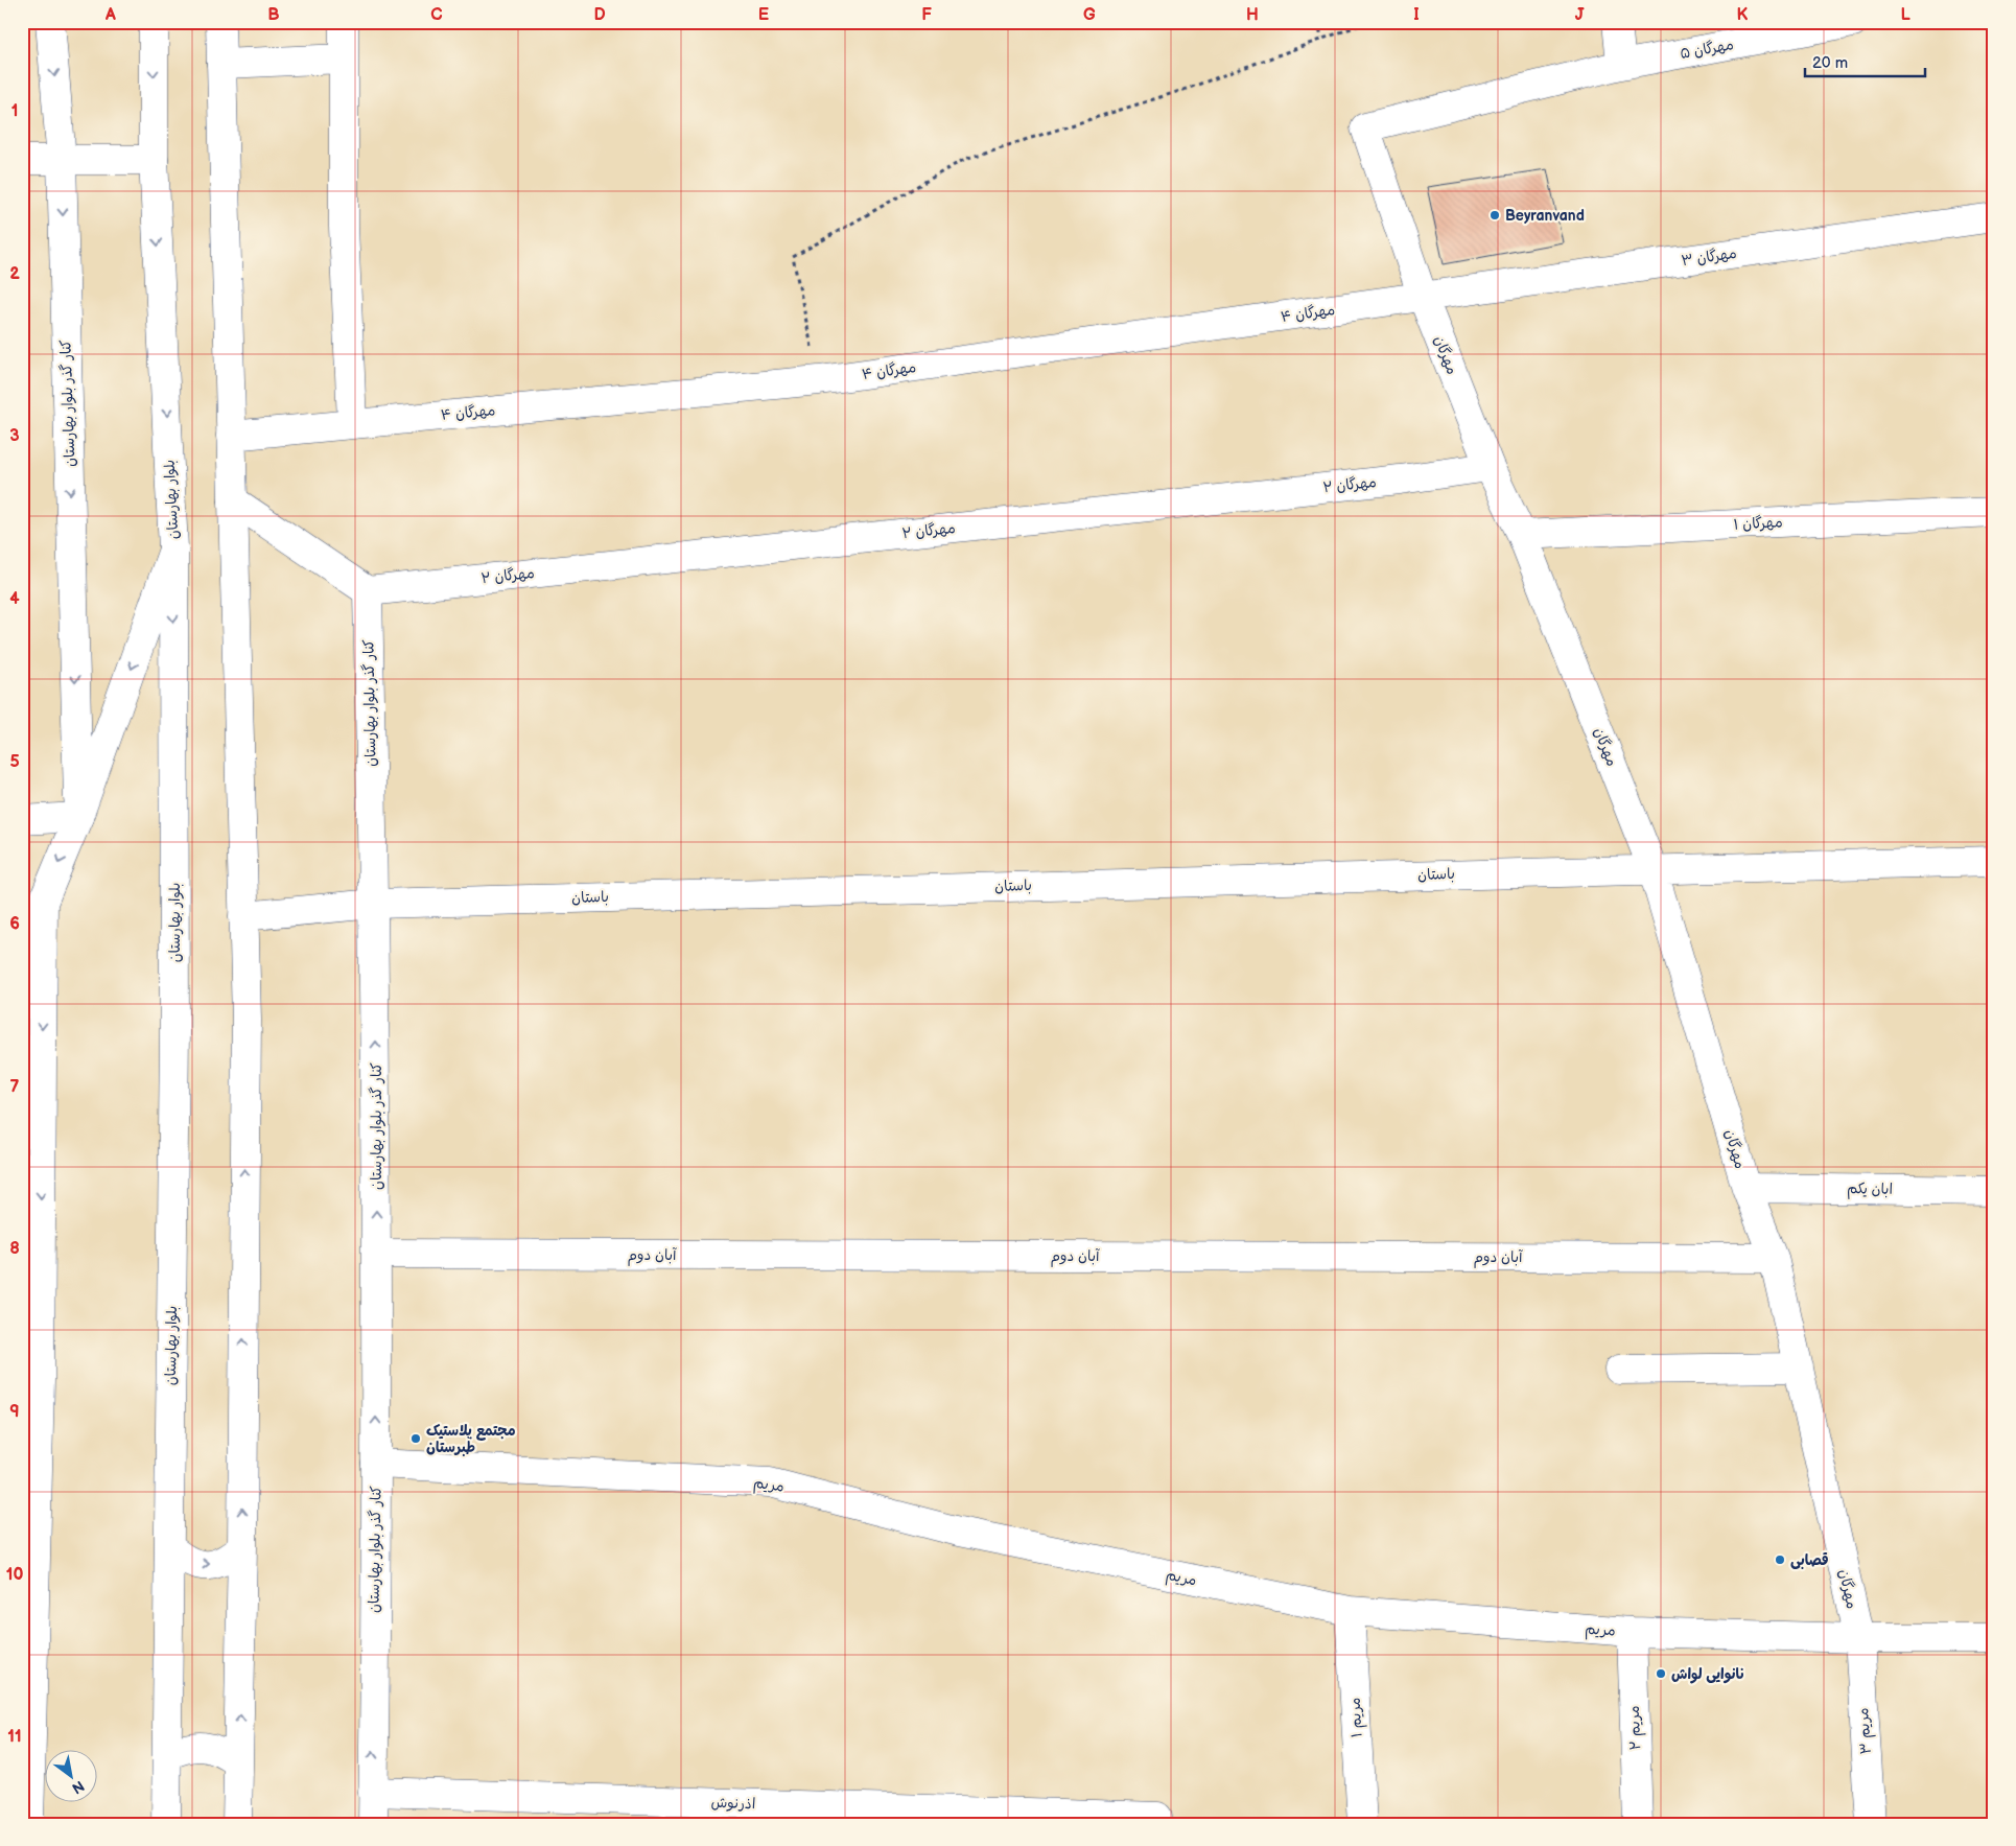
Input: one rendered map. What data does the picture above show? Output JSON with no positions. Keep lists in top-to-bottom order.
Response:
{
  "streets": {
    "street": [
      "مهرگان ۵",
      "مهرگان ۳",
      "مهرگان ۴",
      "مهرگان",
      "کنار گذر بلوار بهارستان",
      "مهرگان ۲",
      "بلوار بهارستان",
      "مهرگان ۱",
      "باستان",
      "ابان یکم",
      "آبان دوم",
      "مریم",
      "مریم ۱",
      "مریم ۲",
      "مریم ۳",
      "اذرنوش"
    ]
  },
  "crossings": [
    ["مهرگان ۵", "مهرگان"],
    ["مهرگان ۳", "مهرگان ۴"],
    ["مهرگان ۳", "مهرگان"],
    ["مهرگان ۴", "مهرگان"],
    ["مهرگان", "مهرگان ۲"],
    ["مهرگان", "مهرگان ۱"],
    ["مهرگان", "باستان"],
    ["مهرگان", "ابان یکم"],
    ["مهرگان", "آبان دوم"],
    ["مهرگان", "مریم"],
    ["مهرگان", "مریم ۳"],
    ["کنار گذر بلوار بهارستان", "مهرگان ۲"],
    ["کنار گذر بلوار بهارستان", "بلوار بهارستان"],
    ["کنار گذر بلوار بهارستان", "باستان"],
    ["کنار گذر بلوار بهارستان", "آبان دوم"],
    ["کنار گذر بلوار بهارستان", "مریم"],
    ["کنار گذر بلوار بهارستان", "اذرنوش"],
    ["مریم", "مریم ۱"],
    ["مریم", "مریم ۲"],
    ["مریم", "مریم ۳"]
  ],
  "places": [
    "Beyranvand",
    "مجتمع پلاستیک طبرستان",
    "قصابی",
    "نانوایی لواش"
  ],
  "scale_bar": "20 m",
  "north": "bottom right",
  "grid": {
    "columns": [
      "A",
      "B",
      "C",
      "D",
      "E",
      "F",
      "G",
      "H",
      "I",
      "J",
      "K",
      "L"
    ],
    "rows": [
      "1",
      "2",
      "3",
      "4",
      "5",
      "6",
      "7",
      "8",
      "9",
      "10",
      "11"
    ]
  }
}
